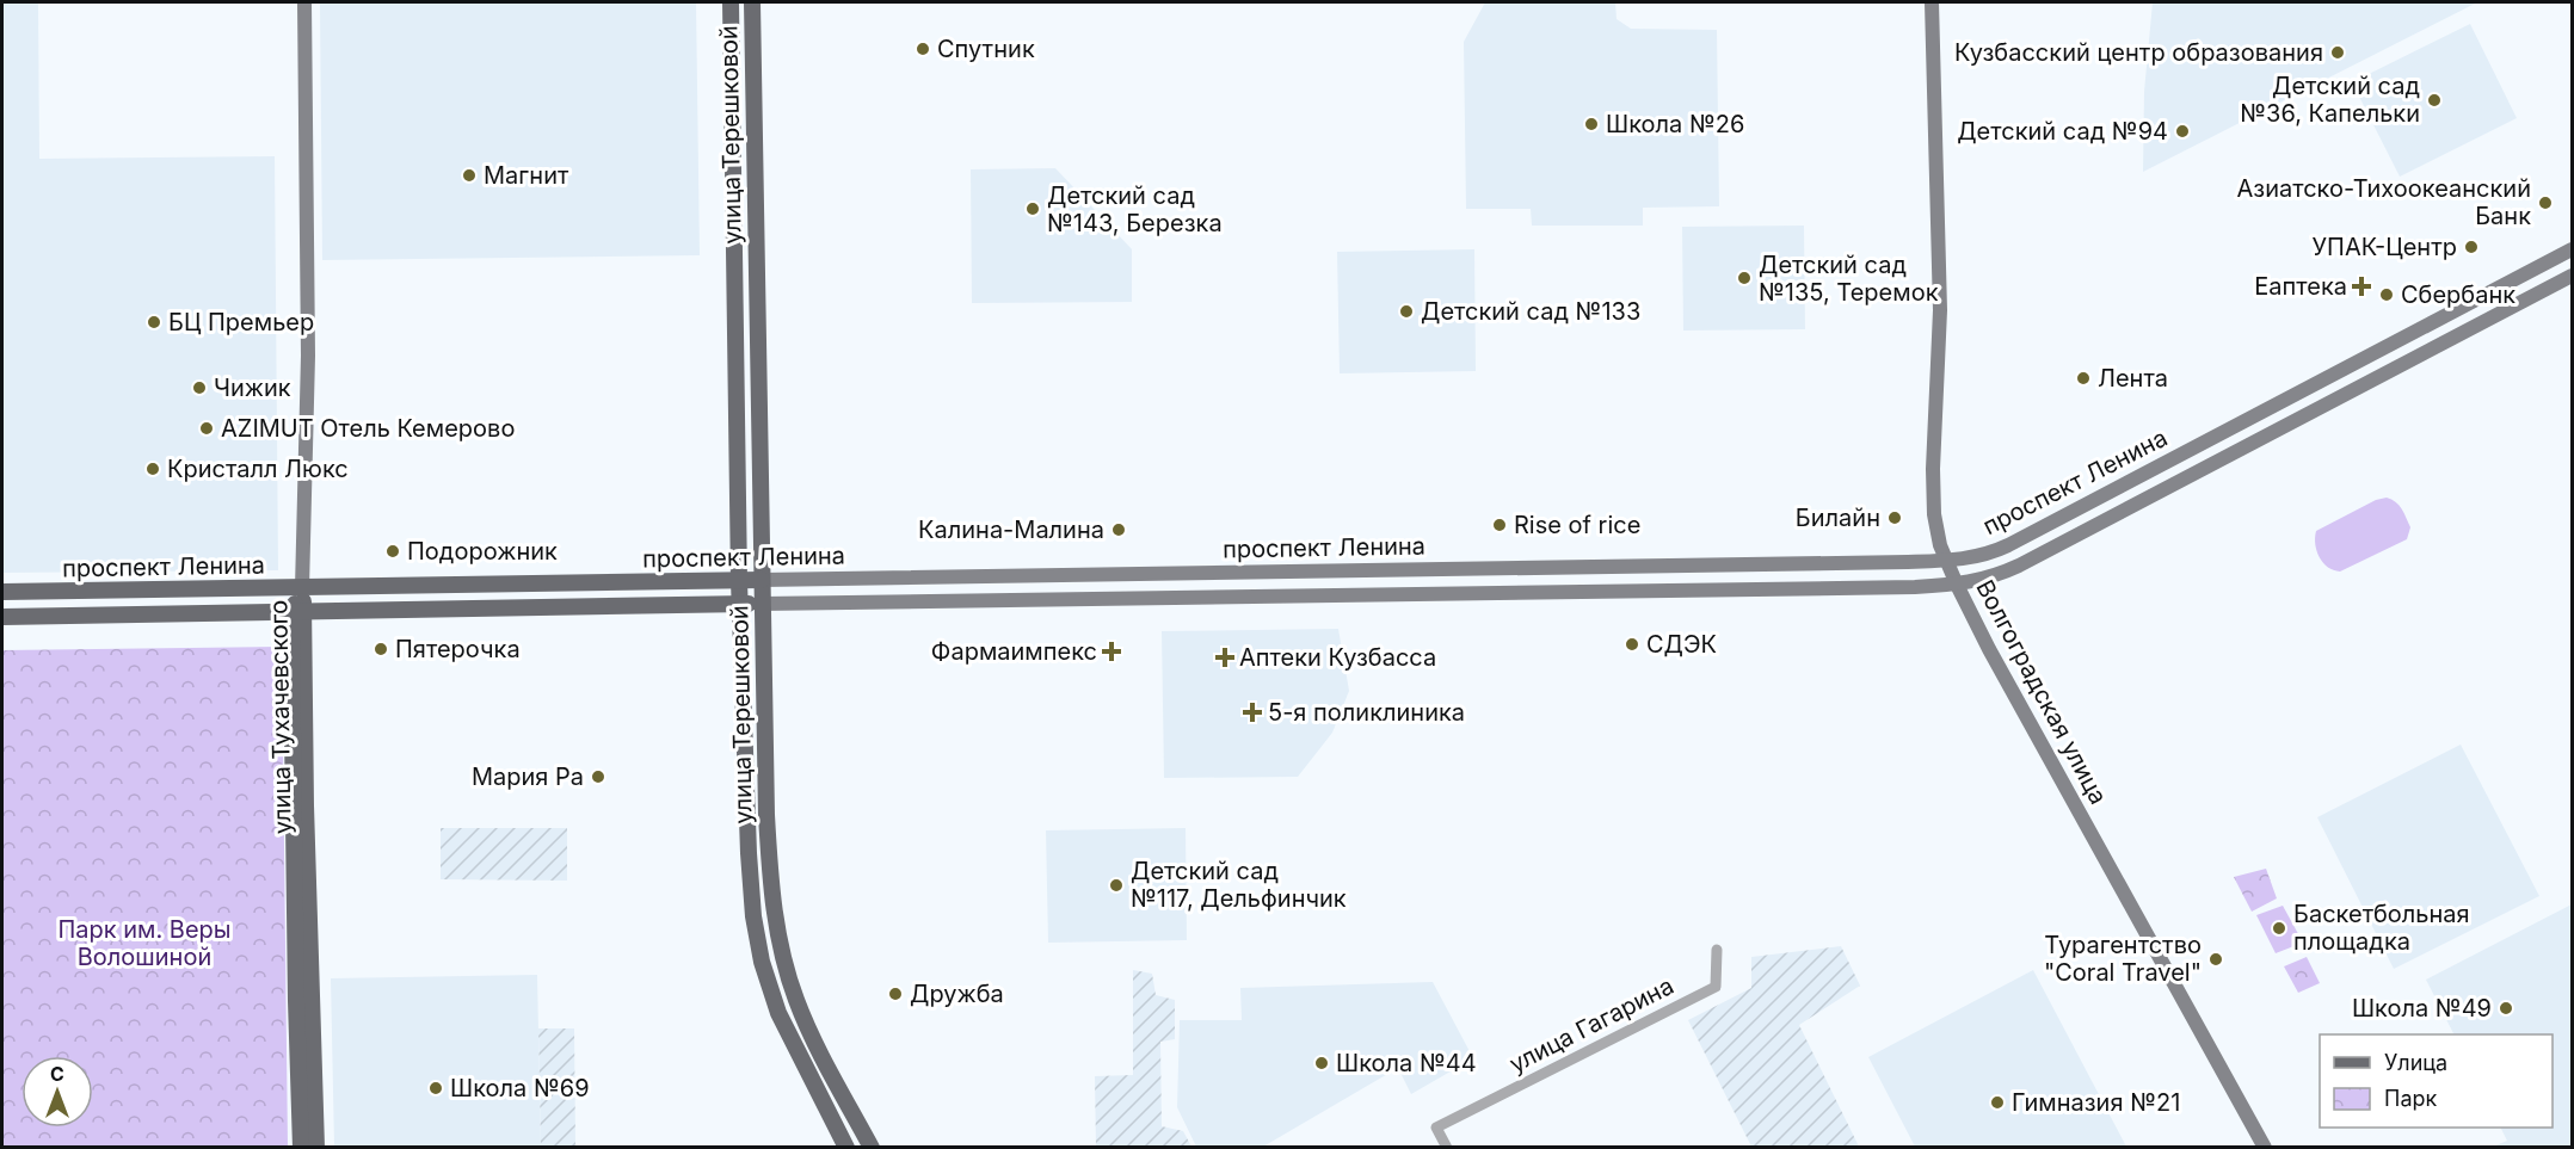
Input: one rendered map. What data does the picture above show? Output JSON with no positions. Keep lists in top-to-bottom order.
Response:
{
  "streets": {
    "main road": [
      "улица Терешковой",
      "проспект Ленина",
      "Волгоградская улица",
      "улица Тухачевского"
    ],
    "street": ["улица Гагарина"]
  },
  "crossings": [
    ["улица Терешковой", "проспект Ленина"],
    ["проспект Ленина", "Волгоградская улица"],
    ["проспект Ленина", "улица Тухачевского"]
  ],
  "parks": ["Парк им. Веры Волошиной"],
  "places": {
    "other": [
      "Спутник",
      "Кузбасский центр образования",
      "Детский сад №36, Капельки",
      "Школа №26",
      "Детский сад №94",
      "Магнит",
      "Азиатско-Тихоокеанский Банк",
      "Детский сад №143, Березка",
      "УПАК-Центр",
      "Детский сад №135, Теремок",
      "Сбербанк",
      "Детский сад №133",
      "БЦ Премьер",
      "Лента",
      "Чижик",
      "AZIMUT Отель Кемерово",
      "Кристалл Люкс",
      "Билайн",
      "Rise of rice",
      "Калина-Малина",
      "Подорожник",
      "СДЭК",
      "Пятерочка",
      "Мария Ра",
      "Детский сад №117, Дельфинчик",
      "Баскетбольная площадка",
      "Турагентство \"Coral Travel\"",
      "Дружба",
      "Школа №49",
      "Школа №44",
      "Школа №69",
      "Гимназия №21"
    ],
    "health": [
      "Еаптека",
      "Фармаимпекс",
      "Аптеки Кузбасса",
      "5-я поликлиника"
    ]
  },
  "legend": ["Улица", "Парк"],
  "north": "top"
}
